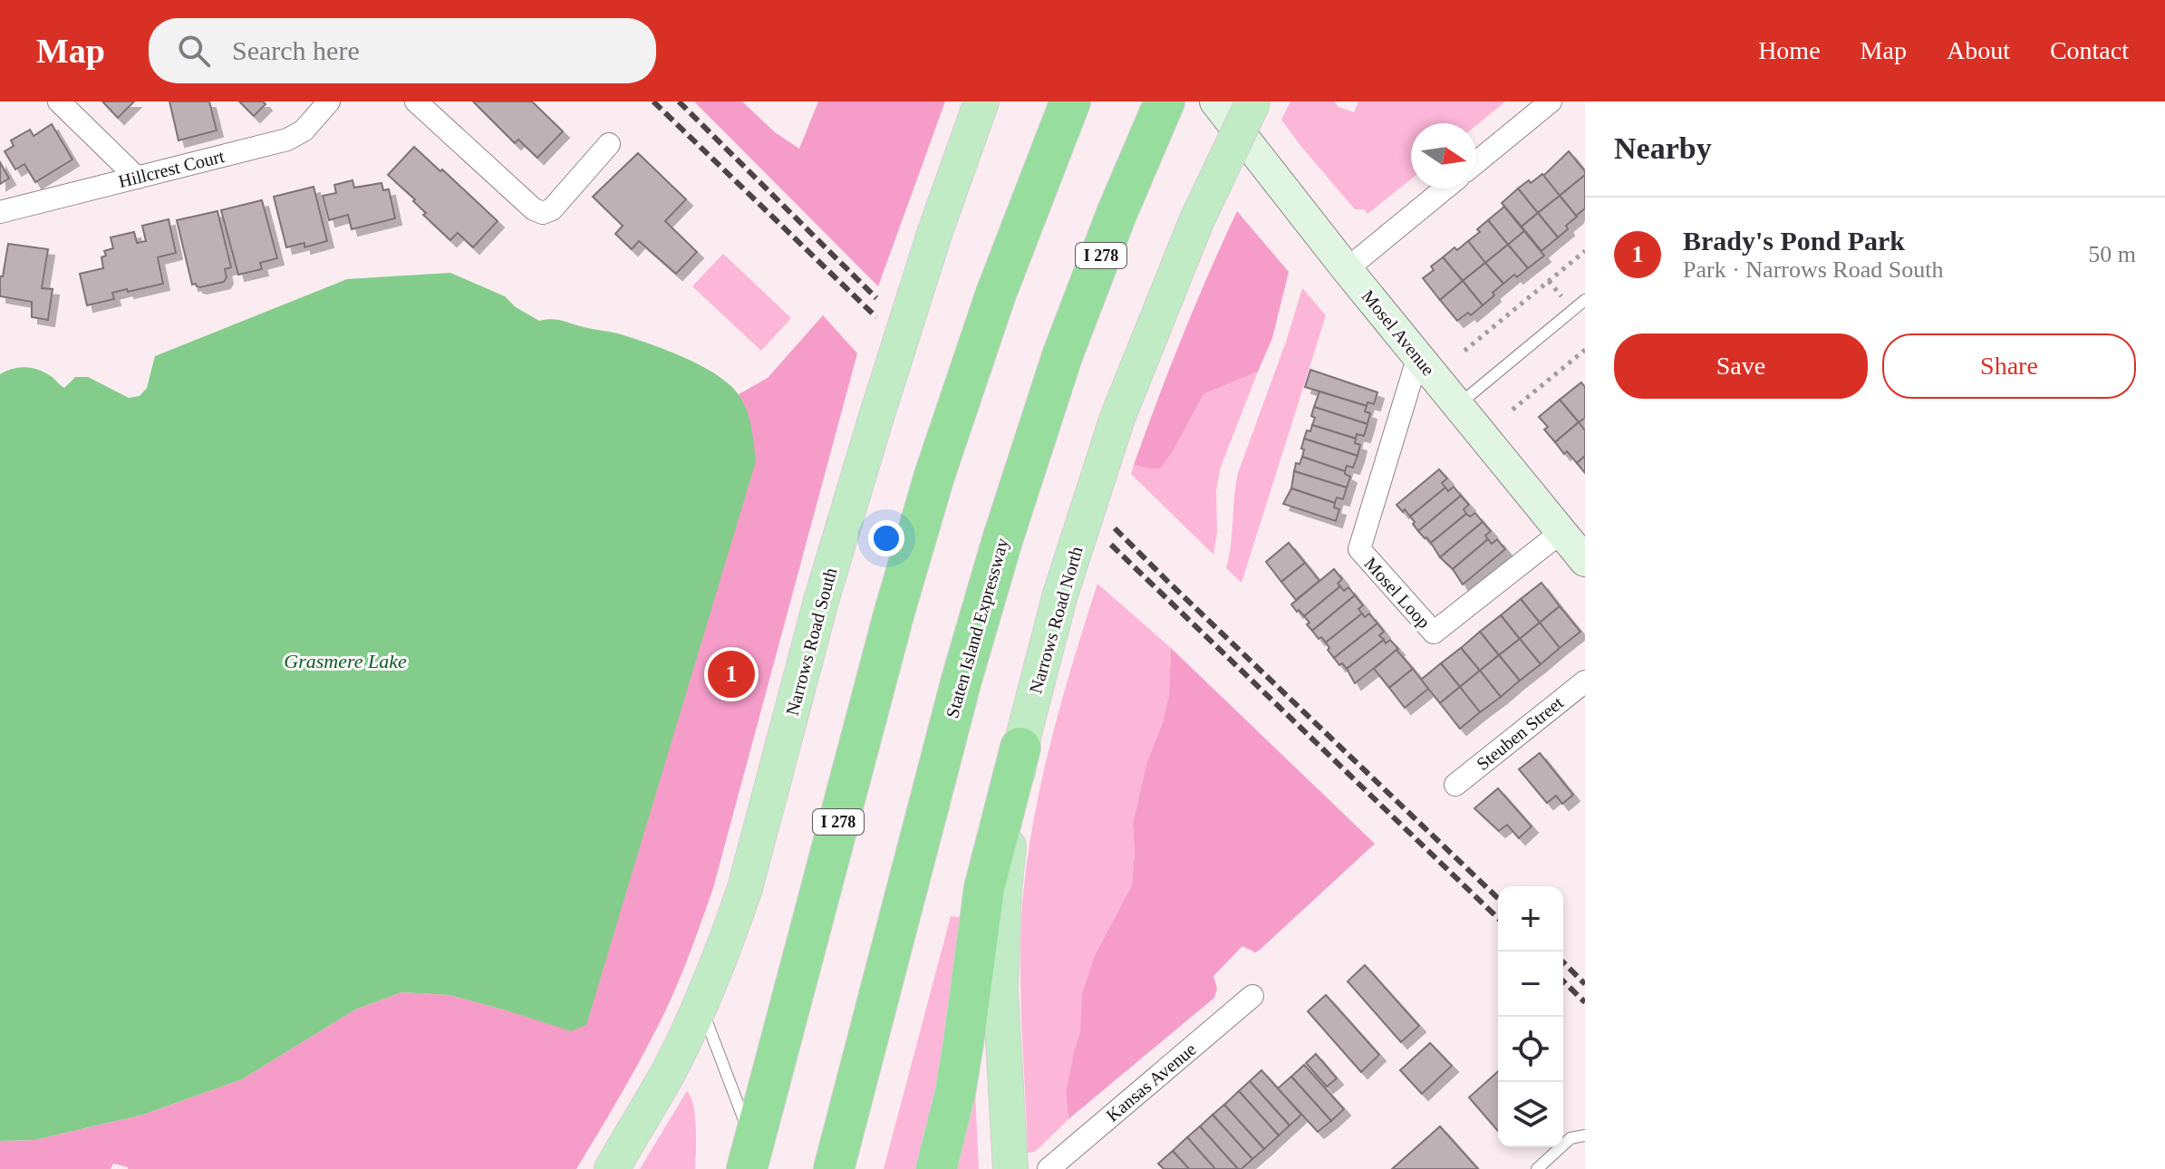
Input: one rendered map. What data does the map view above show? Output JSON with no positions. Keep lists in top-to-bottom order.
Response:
{
  "streets": {
    "highway": ["I 278", "Staten Island Expressway"],
    "main road": ["Narrows Road North", "Narrows Road South"],
    "street": [
      "Hillcrest Court",
      "Mosel Avenue",
      "Mosel Loop",
      "Steuben Street",
      "Kansas Avenue"
    ]
  },
  "crossings": [
    ["Mosel Avenue", "Mosel Loop"]
  ],
  "water": ["Grasmere Lake"],
  "north": "right",
  "page": {
    "header": "Map",
    "search": "Search here",
    "nav": [
      "Home",
      "Map",
      "About",
      "Contact"
    ],
    "heading": "Nearby",
    "list": [
      {
        "mark": "1",
        "name": "Brady's Pond Park",
        "note": "Park · Narrows Road South",
        "value": "50 m"
      }
    ],
    "buttons": ["Save", "Share"],
    "pins": "1",
    "map_buttons": ["+", "−"]
  }
}
